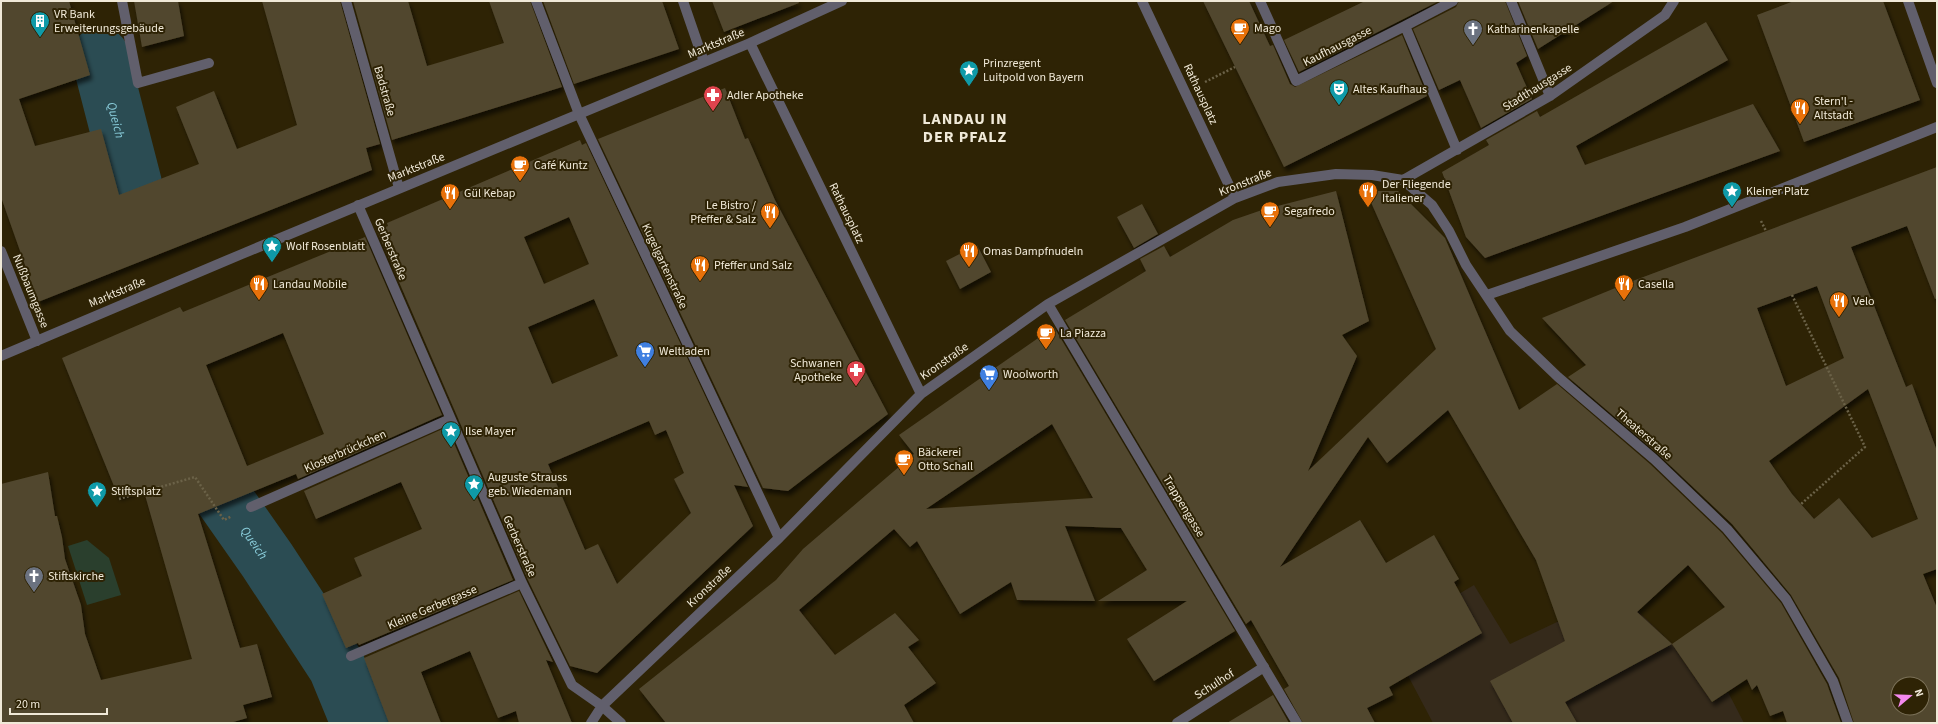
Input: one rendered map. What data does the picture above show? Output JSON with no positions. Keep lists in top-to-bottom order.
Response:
{
  "streets": {
    "street": [
      "Marktstraße",
      "Kaufhausgasse",
      "Stadthausgasse",
      "Badstraße",
      "Rathausplatz",
      "Kronstraße",
      "Gerberstraße",
      "Kugelgartenstraße",
      "Nußbaumgasse",
      "Theaterstraße",
      "Klosterbrückchen",
      "Trappengasse",
      "Kleine Gerbergasse",
      "Schulhof"
    ]
  },
  "crossings": [
    ["Marktstraße", "Badstraße"],
    ["Marktstraße", "Rathausplatz"],
    ["Marktstraße", "Gerberstraße"],
    ["Marktstraße", "Kugelgartenstraße"],
    ["Marktstraße", "Nußbaumgasse"],
    ["Stadthausgasse", "Kronstraße"],
    ["Stadthausgasse", "Theaterstraße"],
    ["Rathausplatz", "Kronstraße"],
    ["Kronstraße", "Gerberstraße"],
    ["Kronstraße", "Kugelgartenstraße"],
    ["Kronstraße", "Theaterstraße"],
    ["Kronstraße", "Trappengasse"],
    ["Gerberstraße", "Klosterbrückchen"],
    ["Gerberstraße", "Kleine Gerbergasse"],
    ["Trappengasse", "Schulhof"]
  ],
  "districts": ["LANDAU IN DER PFALZ"],
  "water": ["Queich"],
  "places": {
    "building": ["VR Bank Erweiterungsgebäude"],
    "cafe": [
      "Mago",
      "Café Kuntz",
      "Segafredo",
      "La Piazza",
      "Bäckerei Otto Schall"
    ],
    "church": ["Katharinenkapelle", "Stiftskirche"],
    "place": [
      "Prinzregent Luitpold von Bayern",
      "Kleiner Platz",
      "Wolf Rosenblatt",
      "Ilse Mayer",
      "Auguste Strauss geb. Wiedemann",
      "Stiftsplatz"
    ],
    "theatre": ["Altes Kaufhaus"],
    "pharmacy": ["Adler Apotheke", "Schwanen Apotheke"],
    "restaurant": [
      "Stern'l - Altstadt",
      "Der Fliegende Italiener",
      "Gül Kebap",
      "Le Bistro / Pfeffer & Salz",
      "Omas Dampfnudeln",
      "Pfeffer und Salz",
      "Landau Mobile",
      "Casella",
      "Velo"
    ],
    "supermarket": ["Weltladen", "Woolworth"]
  },
  "scale_bar": "20 m",
  "north": "right"
}
